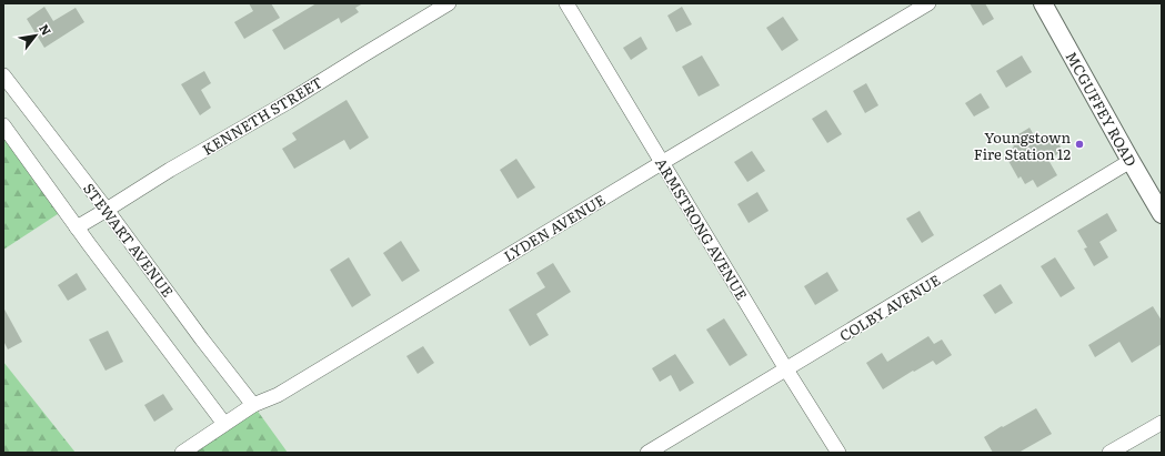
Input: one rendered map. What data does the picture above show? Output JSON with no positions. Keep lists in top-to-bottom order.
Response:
{
  "streets": {
    "street": [
      "MCGUFFEY ROAD",
      "KENNETH STREET",
      "LYDEN AVENUE",
      "ARMSTRONG AVENUE",
      "STEWART AVENUE",
      "COLBY AVENUE"
    ]
  },
  "crossings": [
    ["MCGUFFEY ROAD", "COLBY AVENUE"],
    ["KENNETH STREET", "STEWART AVENUE"],
    ["LYDEN AVENUE", "ARMSTRONG AVENUE"],
    ["LYDEN AVENUE", "STEWART AVENUE"],
    ["ARMSTRONG AVENUE", "COLBY AVENUE"]
  ],
  "places": ["Youngstown Fire Station 12"],
  "north": "top right"
}
